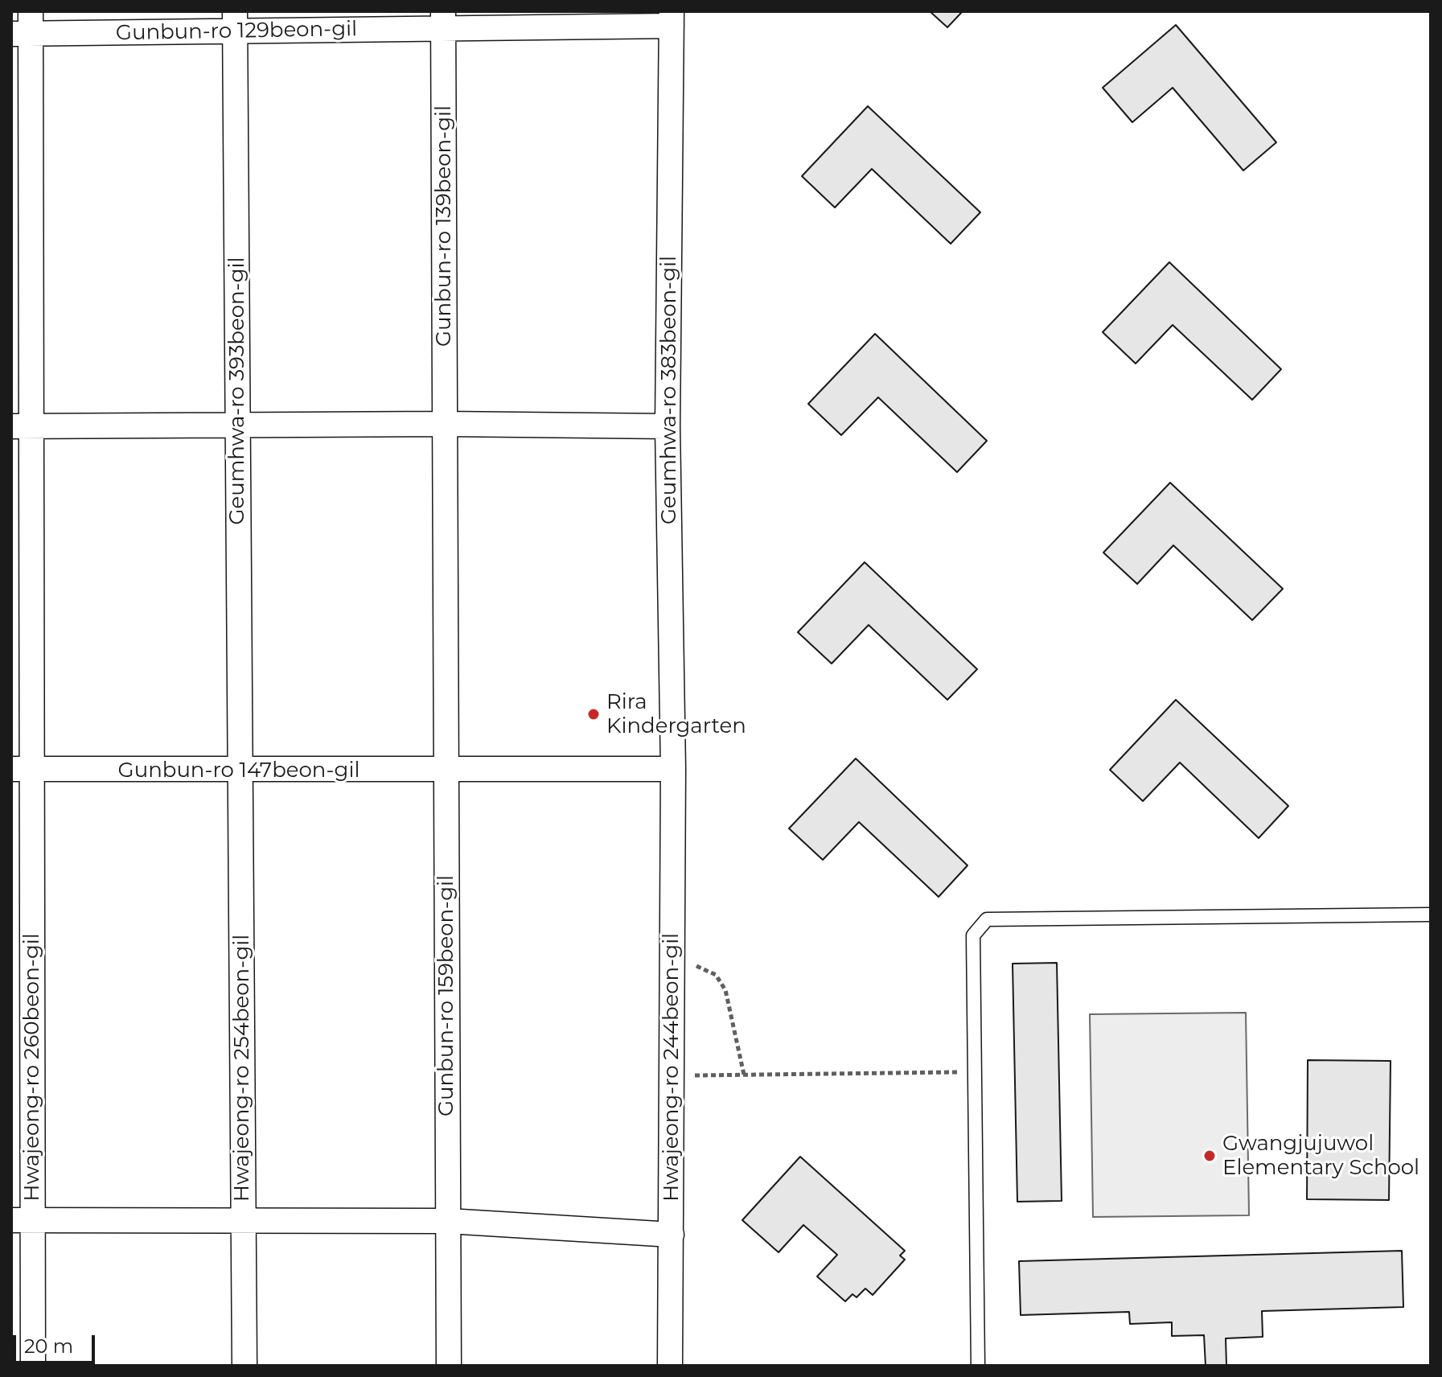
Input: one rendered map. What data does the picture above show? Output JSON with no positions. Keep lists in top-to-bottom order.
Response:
{
  "streets": {
    "street": [
      "Gunbun-ro 129beon-gil",
      "Gunbun-ro 139beon-gil",
      "Geumhwa-ro 383beon-gil",
      "Geumhwa-ro 393beon-gil",
      "Gunbun-ro 147beon-gil",
      "Gunbun-ro 159beon-gil",
      "Hwajeong-ro 260beon-gil",
      "Hwajeong-ro 244beon-gil",
      "Hwajeong-ro 254beon-gil"
    ]
  },
  "crossings": [
    ["Gunbun-ro 129beon-gil", "Gunbun-ro 139beon-gil"],
    ["Gunbun-ro 129beon-gil", "Geumhwa-ro 383beon-gil"],
    ["Gunbun-ro 129beon-gil", "Geumhwa-ro 393beon-gil"],
    ["Geumhwa-ro 383beon-gil", "Gunbun-ro 147beon-gil"],
    ["Geumhwa-ro 383beon-gil", "Hwajeong-ro 244beon-gil"],
    ["Geumhwa-ro 393beon-gil", "Gunbun-ro 147beon-gil"],
    ["Geumhwa-ro 393beon-gil", "Hwajeong-ro 254beon-gil"],
    ["Gunbun-ro 147beon-gil", "Gunbun-ro 159beon-gil"],
    ["Gunbun-ro 147beon-gil", "Hwajeong-ro 260beon-gil"],
    ["Gunbun-ro 147beon-gil", "Hwajeong-ro 244beon-gil"],
    ["Gunbun-ro 147beon-gil", "Hwajeong-ro 254beon-gil"]
  ],
  "places": ["Rira Kindergarten", "Gwangjujuwol Elementary School"],
  "scale_bar": "20 m"
}
